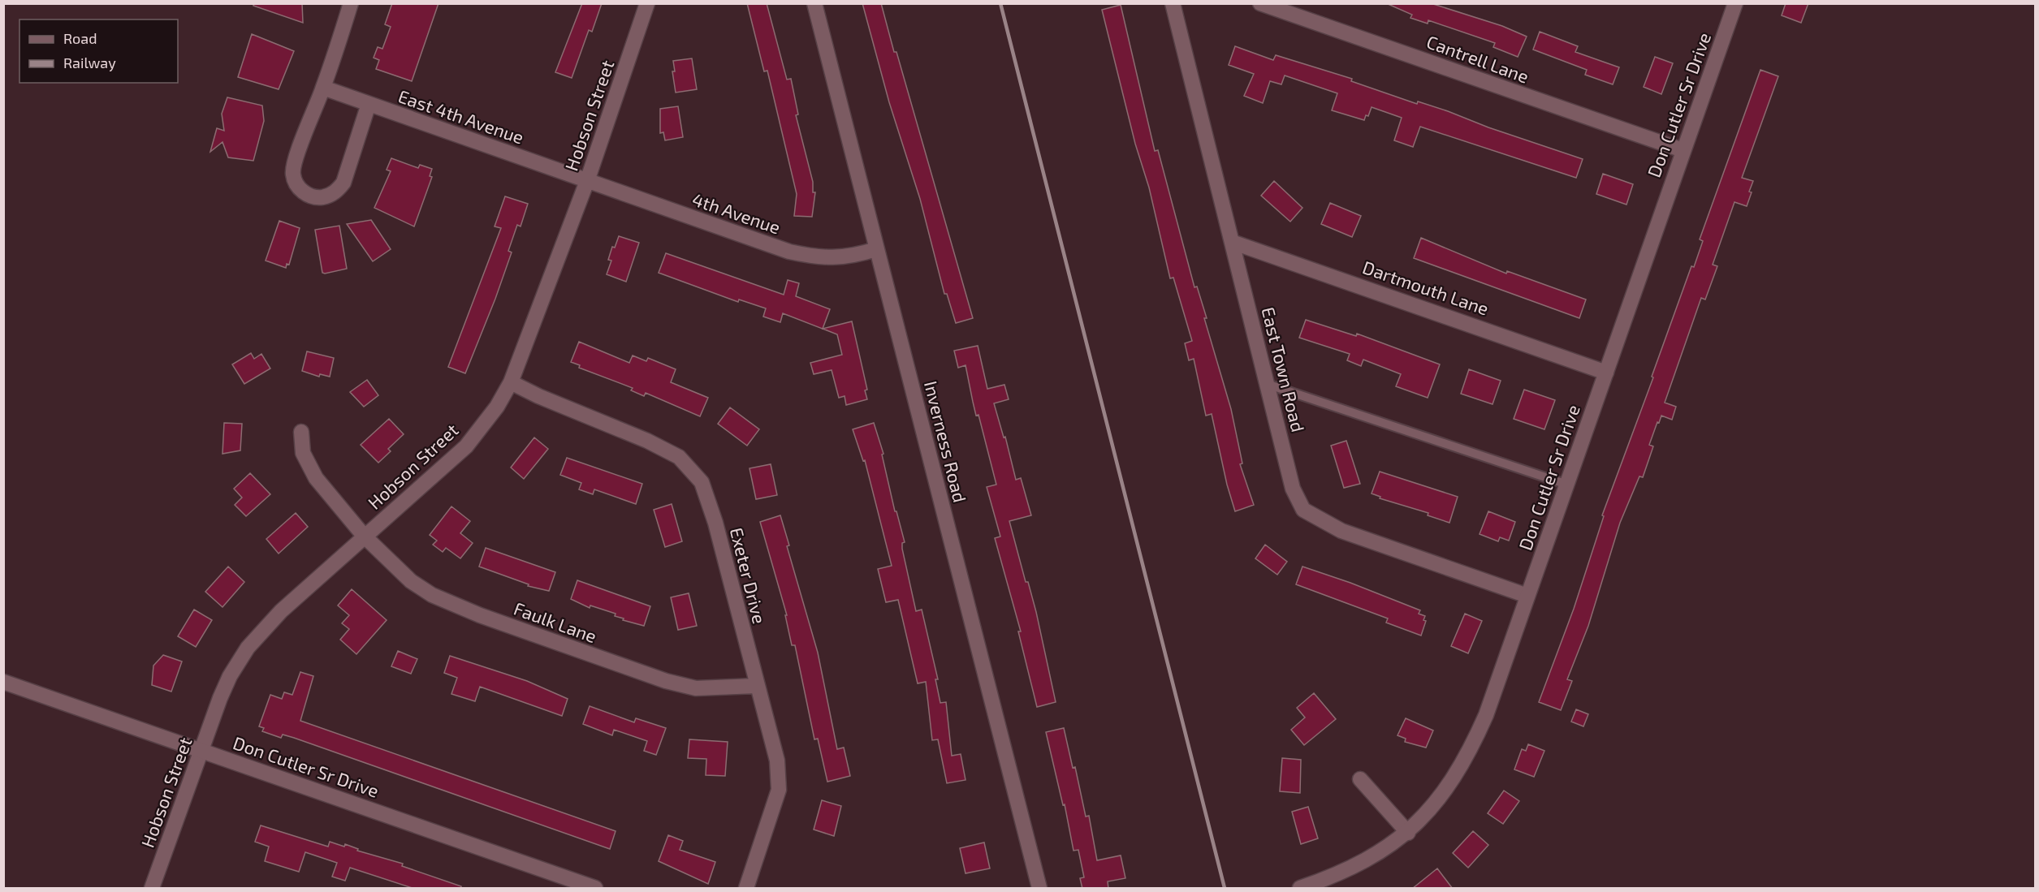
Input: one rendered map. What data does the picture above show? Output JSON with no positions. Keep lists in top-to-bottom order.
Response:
{
  "streets": {
    "street": [
      "Cantrell Lane",
      "Don Cutler Sr Drive",
      "Hobson Street",
      "East 4th Avenue",
      "4th Avenue",
      "Dartmouth Lane",
      "East Town Road",
      "Inverness Road",
      "Exeter Drive",
      "Faulk Lane"
    ]
  },
  "crossings": [
    ["Cantrell Lane", "Don Cutler Sr Drive"],
    ["Don Cutler Sr Drive", "Hobson Street"],
    ["Don Cutler Sr Drive", "Dartmouth Lane"],
    ["Don Cutler Sr Drive", "East Town Road"],
    ["Hobson Street", "East 4th Avenue"],
    ["Hobson Street", "4th Avenue"],
    ["Hobson Street", "Exeter Drive"],
    ["Hobson Street", "Faulk Lane"],
    ["East 4th Avenue", "4th Avenue"],
    ["4th Avenue", "Inverness Road"],
    ["Dartmouth Lane", "East Town Road"],
    ["Exeter Drive", "Faulk Lane"]
  ],
  "legend": ["Road", "Railway"]
}
